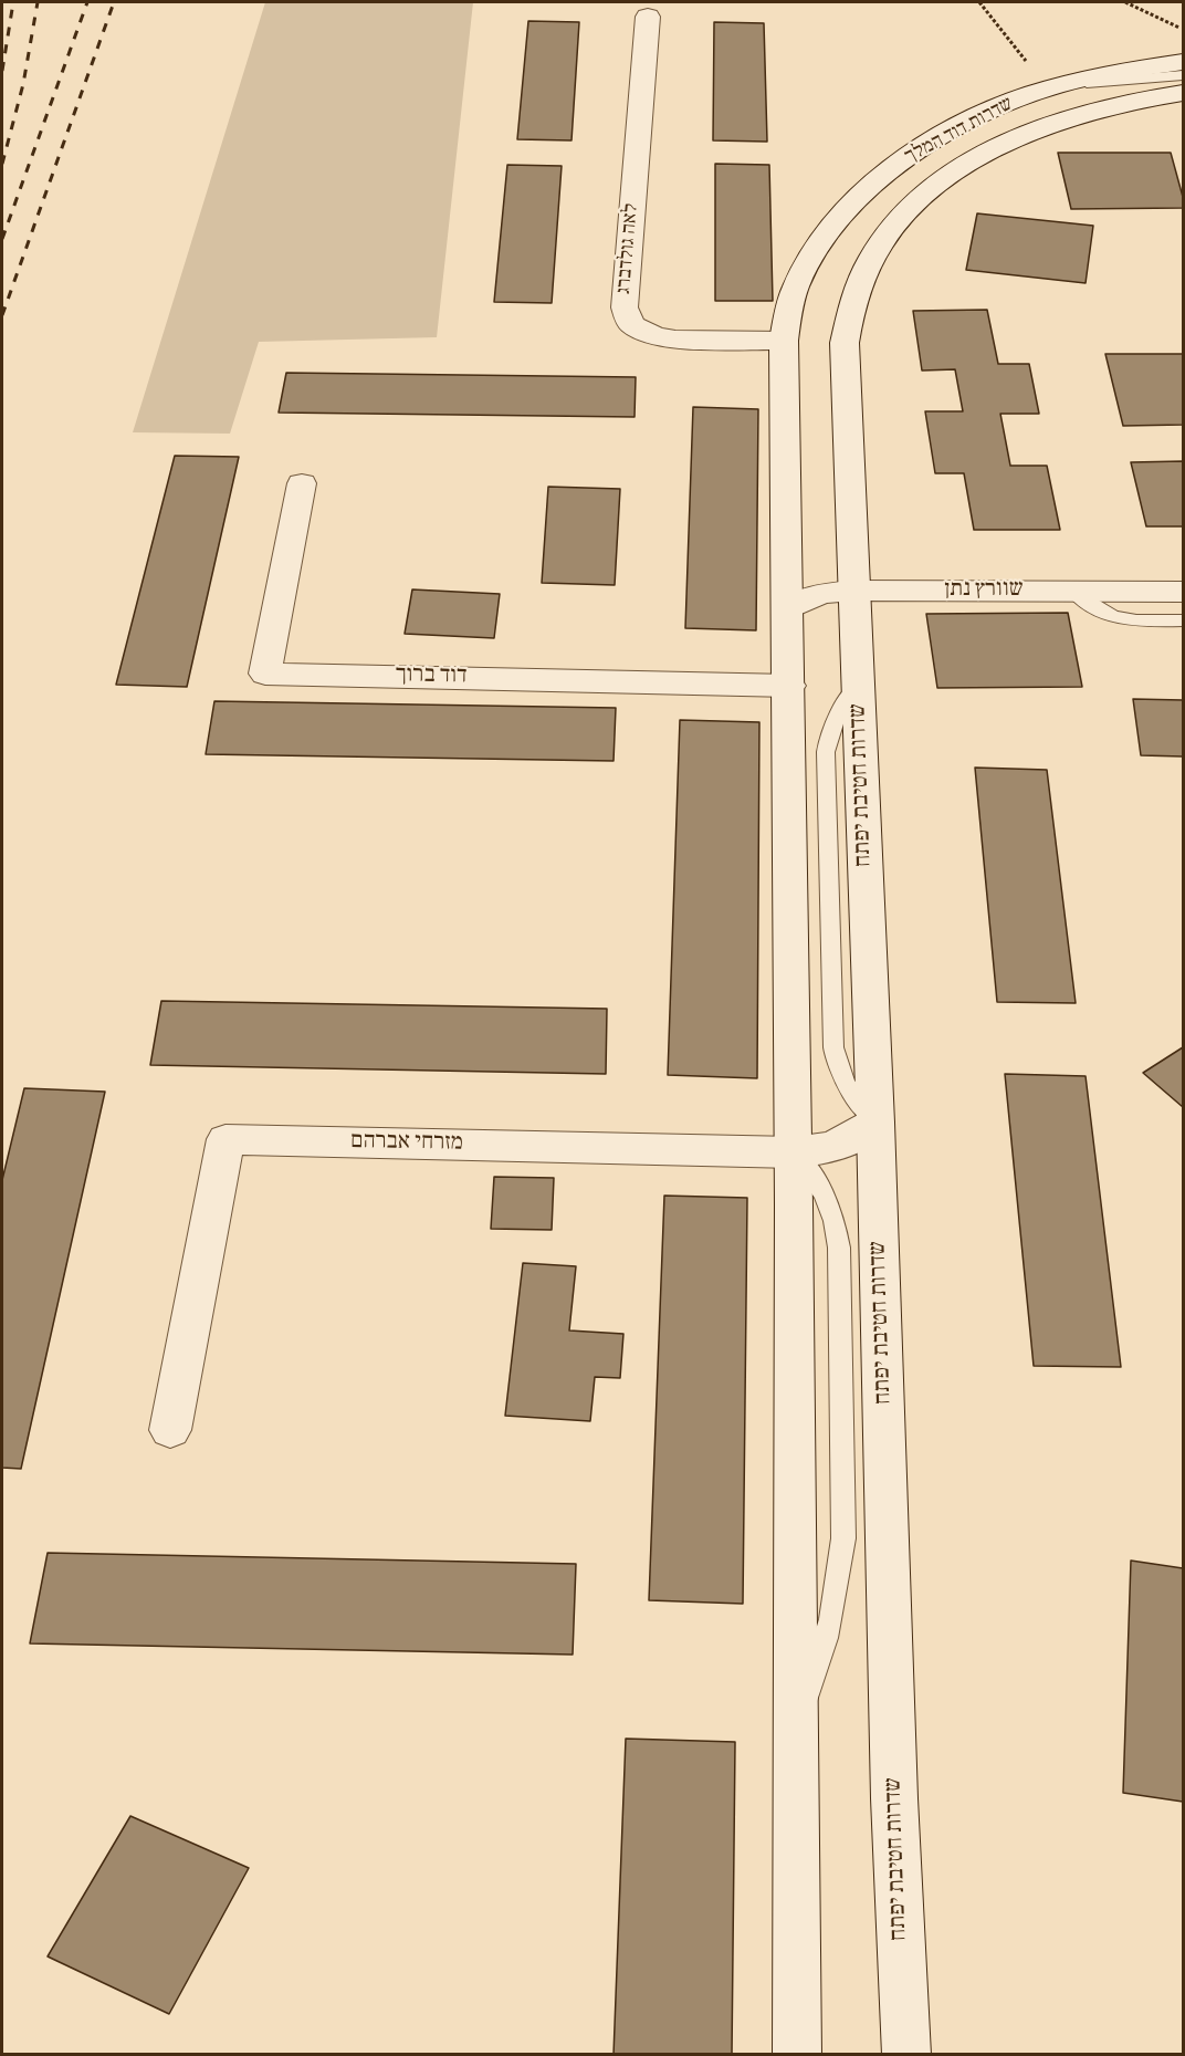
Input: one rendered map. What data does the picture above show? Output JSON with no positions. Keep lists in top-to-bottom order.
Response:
{
  "streets": {
    "main road": [
      "שדרות דוד המלך",
      "לאה גולדברג",
      "שוורץ נתן",
      "דוד ברוך",
      "שדרות חטיבת יפתח",
      "מזרחי אברהם"
    ]
  },
  "crossings": [
    ["שדרות דוד המלך", "לאה גולדברג"],
    ["שדרות דוד המלך", "שוורץ נתן"],
    ["שדרות דוד המלך", "שדרות חטיבת יפתח"],
    ["שוורץ נתן", "שדרות חטיבת יפתח"],
    ["שדרות חטיבת יפתח", "מזרחי אברהם"]
  ]
}
